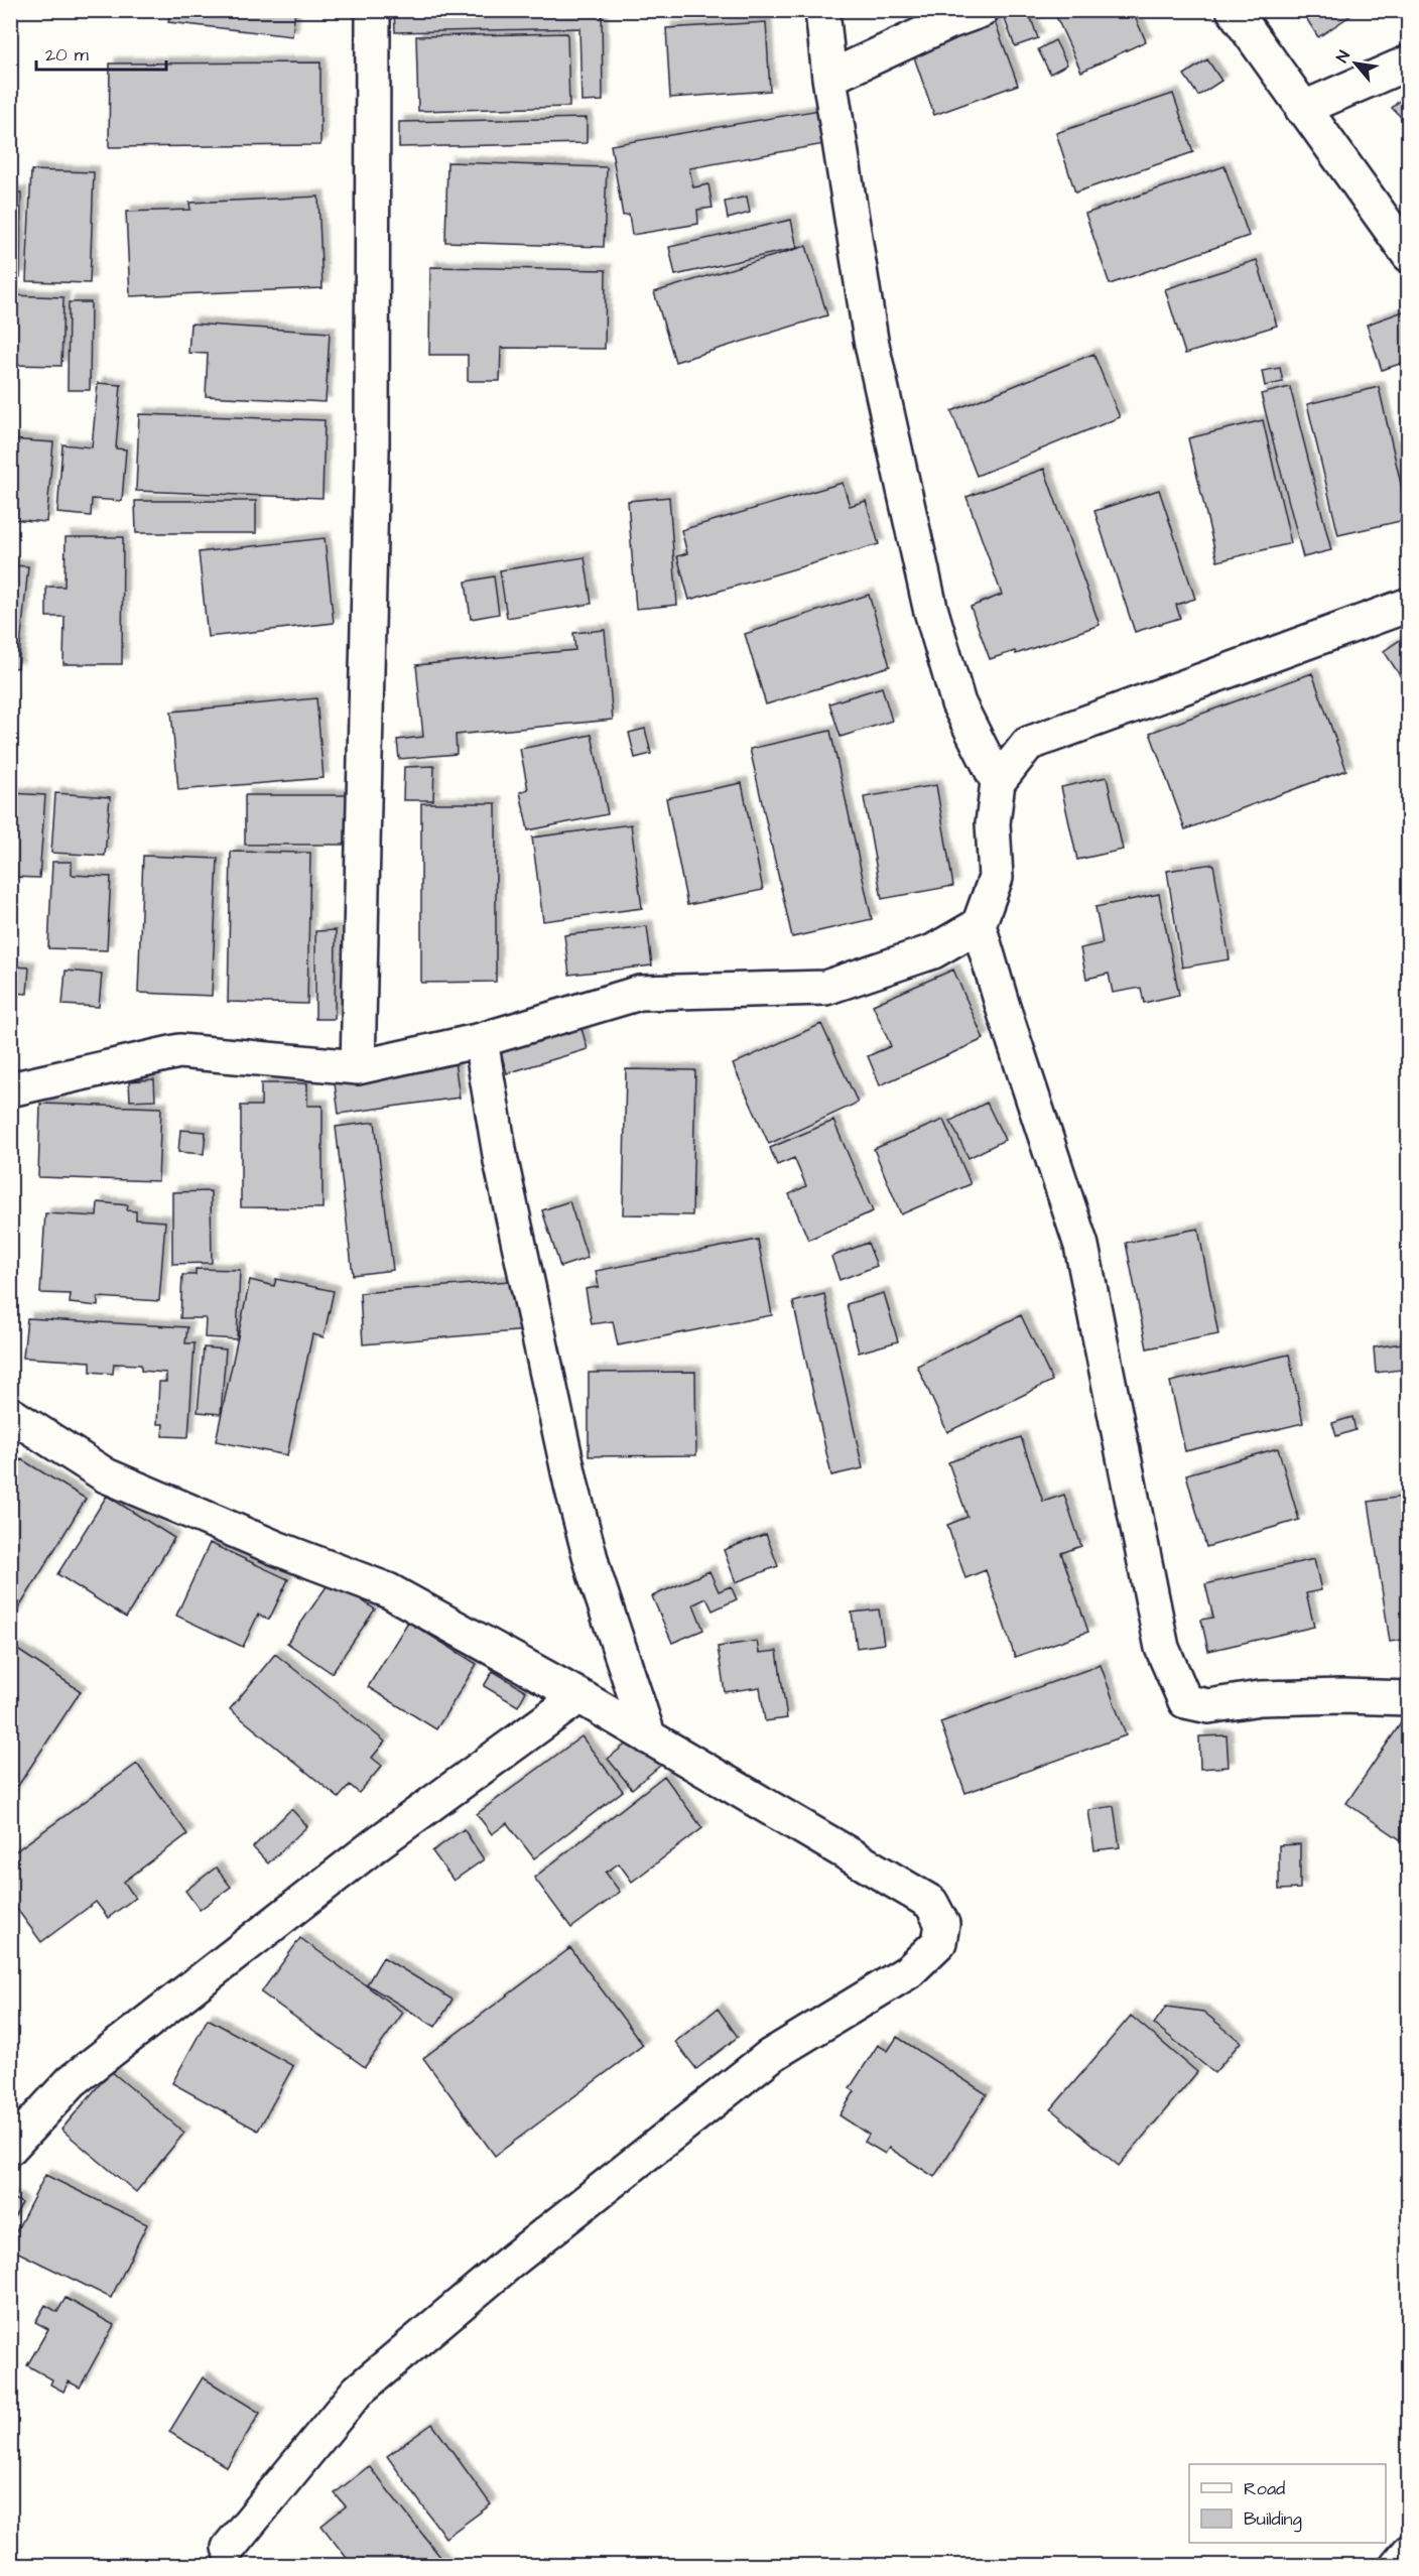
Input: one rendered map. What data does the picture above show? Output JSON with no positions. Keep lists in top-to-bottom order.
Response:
{
  "legend": ["Road", "Building"],
  "scale_bar": "20 m",
  "north": "top left"
}
